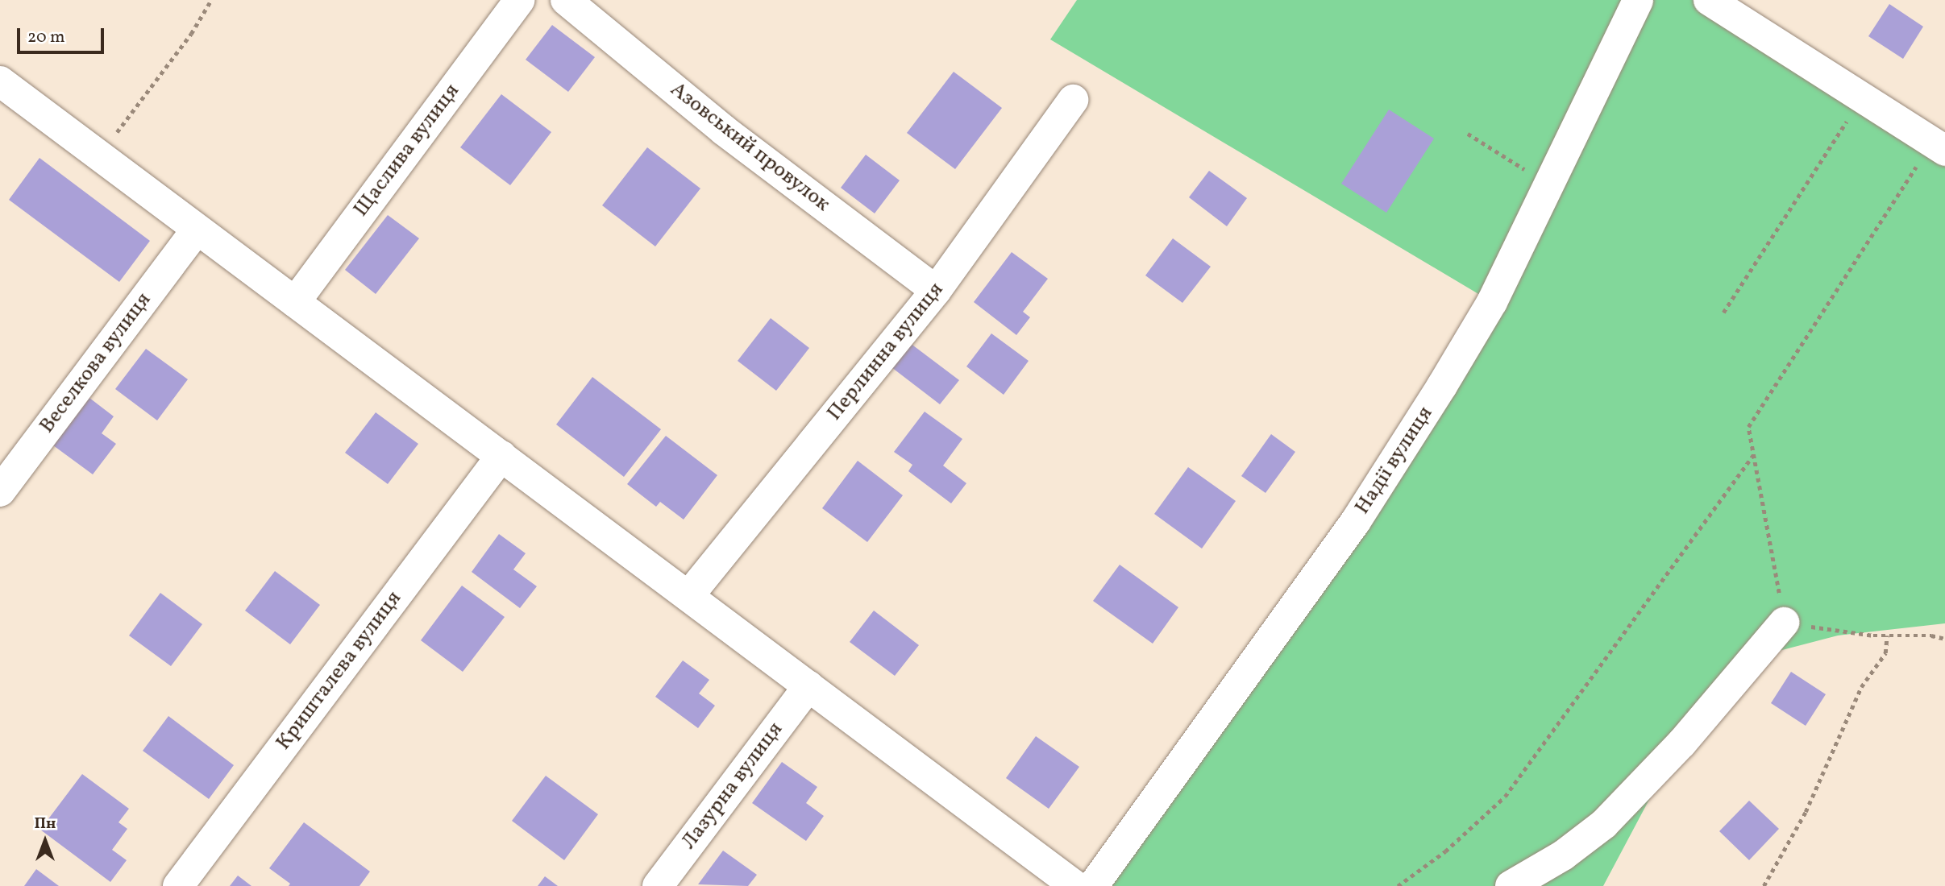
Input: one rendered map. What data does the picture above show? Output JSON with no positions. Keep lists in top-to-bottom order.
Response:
{
  "streets": {
    "street": [
      "Азовський провулок",
      "Щаслива вулиця",
      "Перлинна вулиця",
      "Веселкова вулиця",
      "Надії вулиця",
      "Кришталева вулиця",
      "Лазурна вулиця"
    ]
  },
  "crossings": [
    ["Азовський провулок", "Перлинна вулиця"]
  ],
  "scale_bar": "20 m",
  "north": "top"
}
